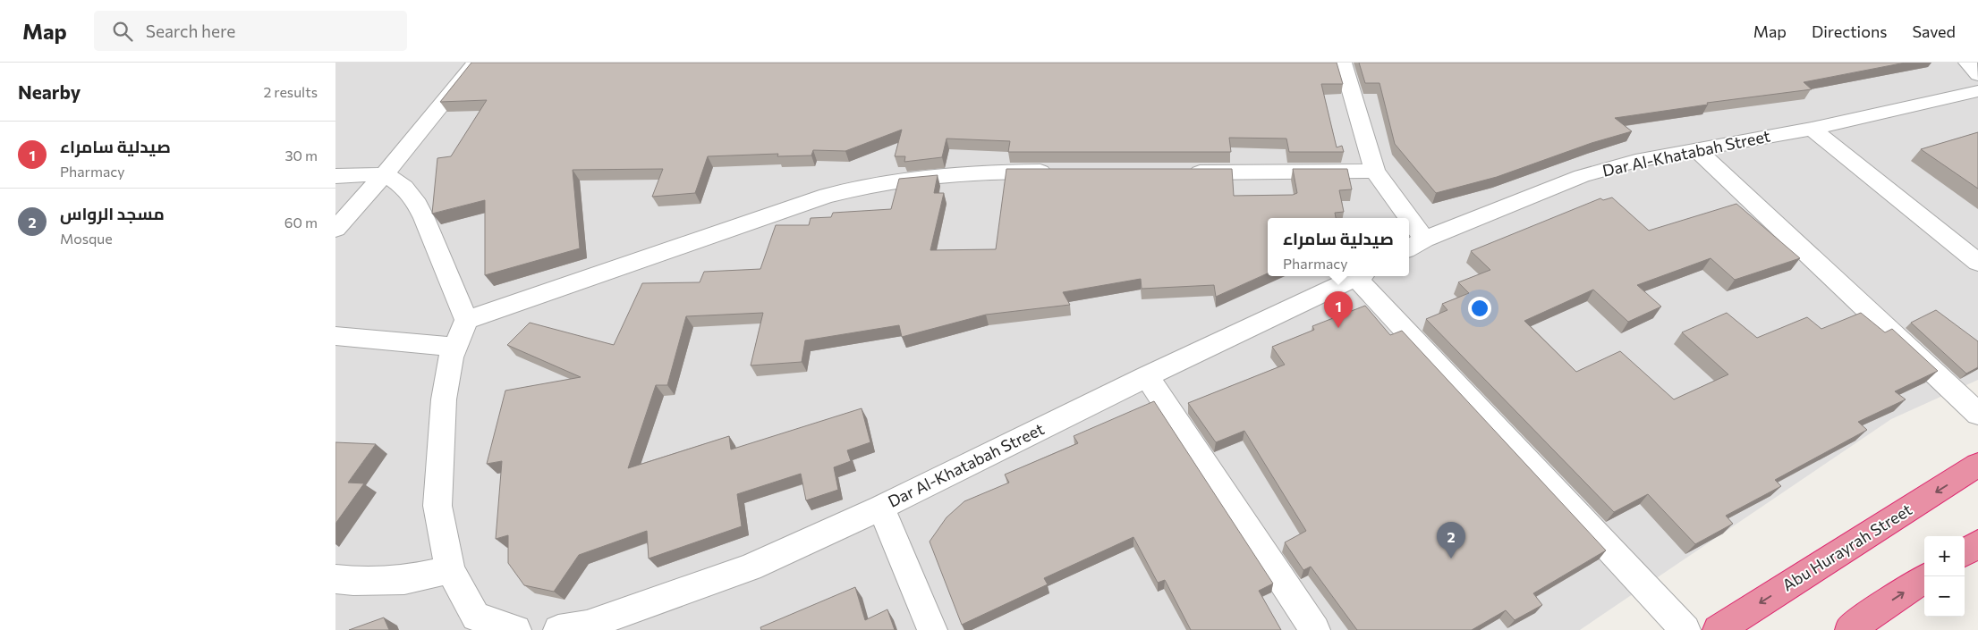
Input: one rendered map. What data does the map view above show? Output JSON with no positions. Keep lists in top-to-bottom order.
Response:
{
  "streets": {
    "highway": ["Abu Hurayrah Street"],
    "street": ["Dar Al-Khatabah Street"]
  },
  "page": {
    "header": "Map",
    "search": "Search here",
    "nav": ["Map", "Directions", "Saved"],
    "heading": ["Nearby", "2 results"],
    "list": [
      {
        "mark": "1",
        "name": "صيدلية سامراء",
        "note": "Pharmacy",
        "value": "30 m"
      },
      {
        "mark": "2",
        "name": "مسجد الرواس",
        "note": "Mosque",
        "value": "60 m"
      }
    ],
    "popup": ["صيدلية سامراء", "Pharmacy"],
    "pins": ["1", "2"],
    "map_buttons": ["+", "−"]
  }
}
